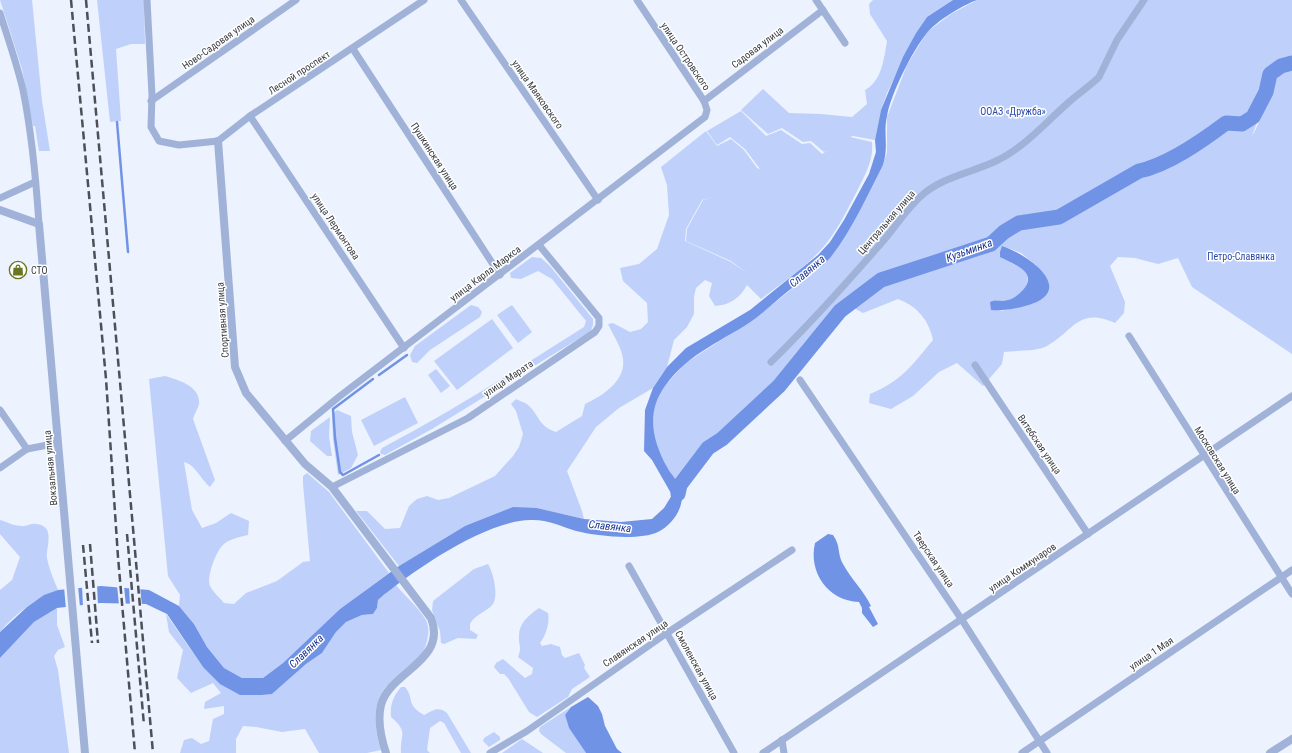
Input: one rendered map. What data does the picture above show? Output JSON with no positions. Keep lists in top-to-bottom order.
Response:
{
  "streets": {
    "street": [
      "Ново-Садовая улица",
      "Садовая улица",
      "улица Островского",
      "Лесной проспект",
      "улица Маяковского",
      "Пушкинская улица",
      "Центральная улица",
      "улица Лермонтова",
      "улица Карла Маркса",
      "Спортивная улица",
      "улица Марата",
      "Витебская улица",
      "Московская улица",
      "Вокзальная улица",
      "Тверская улица",
      "улица Коммунаров",
      "Славянская улица",
      "улица 1 Мая",
      "Смоленская улица"
    ]
  },
  "crossings": [
    ["Садовая улица", "улица Островского"],
    ["улица Островского", "улица Карла Маркса"],
    ["Лесной проспект", "Пушкинская улица"],
    ["Лесной проспект", "улица Лермонтова"],
    ["Лесной проспект", "Спортивная улица"],
    ["улица Маяковского", "улица Карла Маркса"],
    ["Пушкинская улица", "улица Карла Маркса"],
    ["улица Лермонтова", "улица Карла Маркса"],
    ["улица Карла Маркса", "Спортивная улица"],
    ["улица Карла Маркса", "улица Марата"],
    ["Спортивная улица", "улица Марата"],
    ["Витебская улица", "улица Коммунаров"],
    ["Московская улица", "улица Коммунаров"],
    ["Московская улица", "улица 1 Мая"],
    ["Тверская улица", "улица Коммунаров"],
    ["Тверская улица", "улица 1 Мая"],
    ["Славянская улица", "Смоленская улица"]
  ],
  "water": ["Кузьминка", "Славянка"],
  "parks": ["ООАЗ «Дружба»", "Петро-Славянка"],
  "places": {
    "shop": ["СТО"]
  }
}
